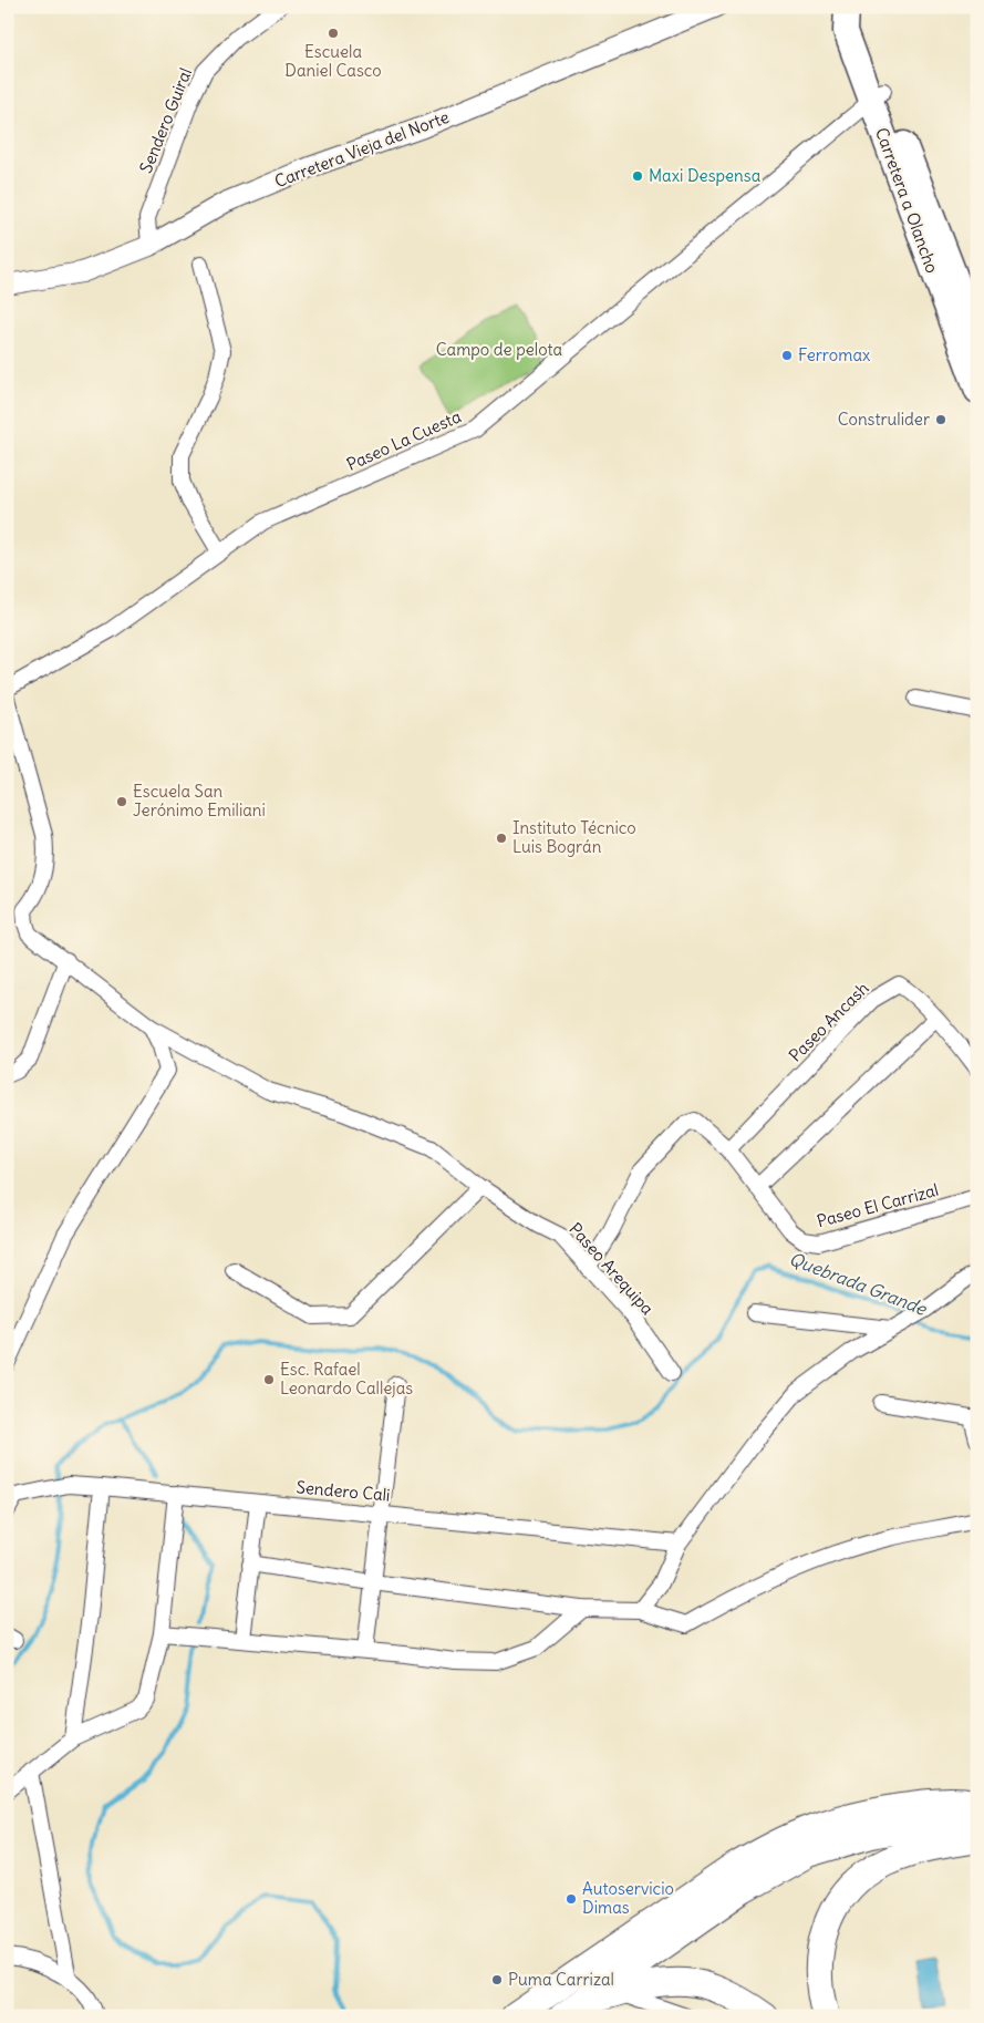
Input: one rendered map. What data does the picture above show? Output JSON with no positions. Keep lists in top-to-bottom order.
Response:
{
  "streets": {
    "main road": ["Carretera a Olancho"],
    "street": [
      "Sendero Guiral",
      "Carretera Vieja del Norte",
      "Paseo La Cuesta",
      "Paseo Ancash",
      "Paseo El Carrizal",
      "Paseo Arequipa",
      "Sendero Cali"
    ]
  },
  "crossings": [
    ["Sendero Guiral", "Carretera Vieja del Norte"],
    ["Carretera a Olancho", "Paseo La Cuesta"],
    ["Paseo Ancash", "Paseo El Carrizal"],
    ["Paseo El Carrizal", "Paseo Arequipa"]
  ],
  "water": ["Quebrada Grande"],
  "parks": ["Campo de pelota"],
  "places": [
    "Escuela Daniel Casco",
    "Maxi Despensa",
    "Ferromax",
    "Construlider",
    "Escuela San Jerónimo Emiliani",
    "Instituto Técnico Luis Bográn",
    "Esc. Rafael Leonardo Callejas",
    "Autoservicio Dimas",
    "Puma Carrizal"
  ]
}
